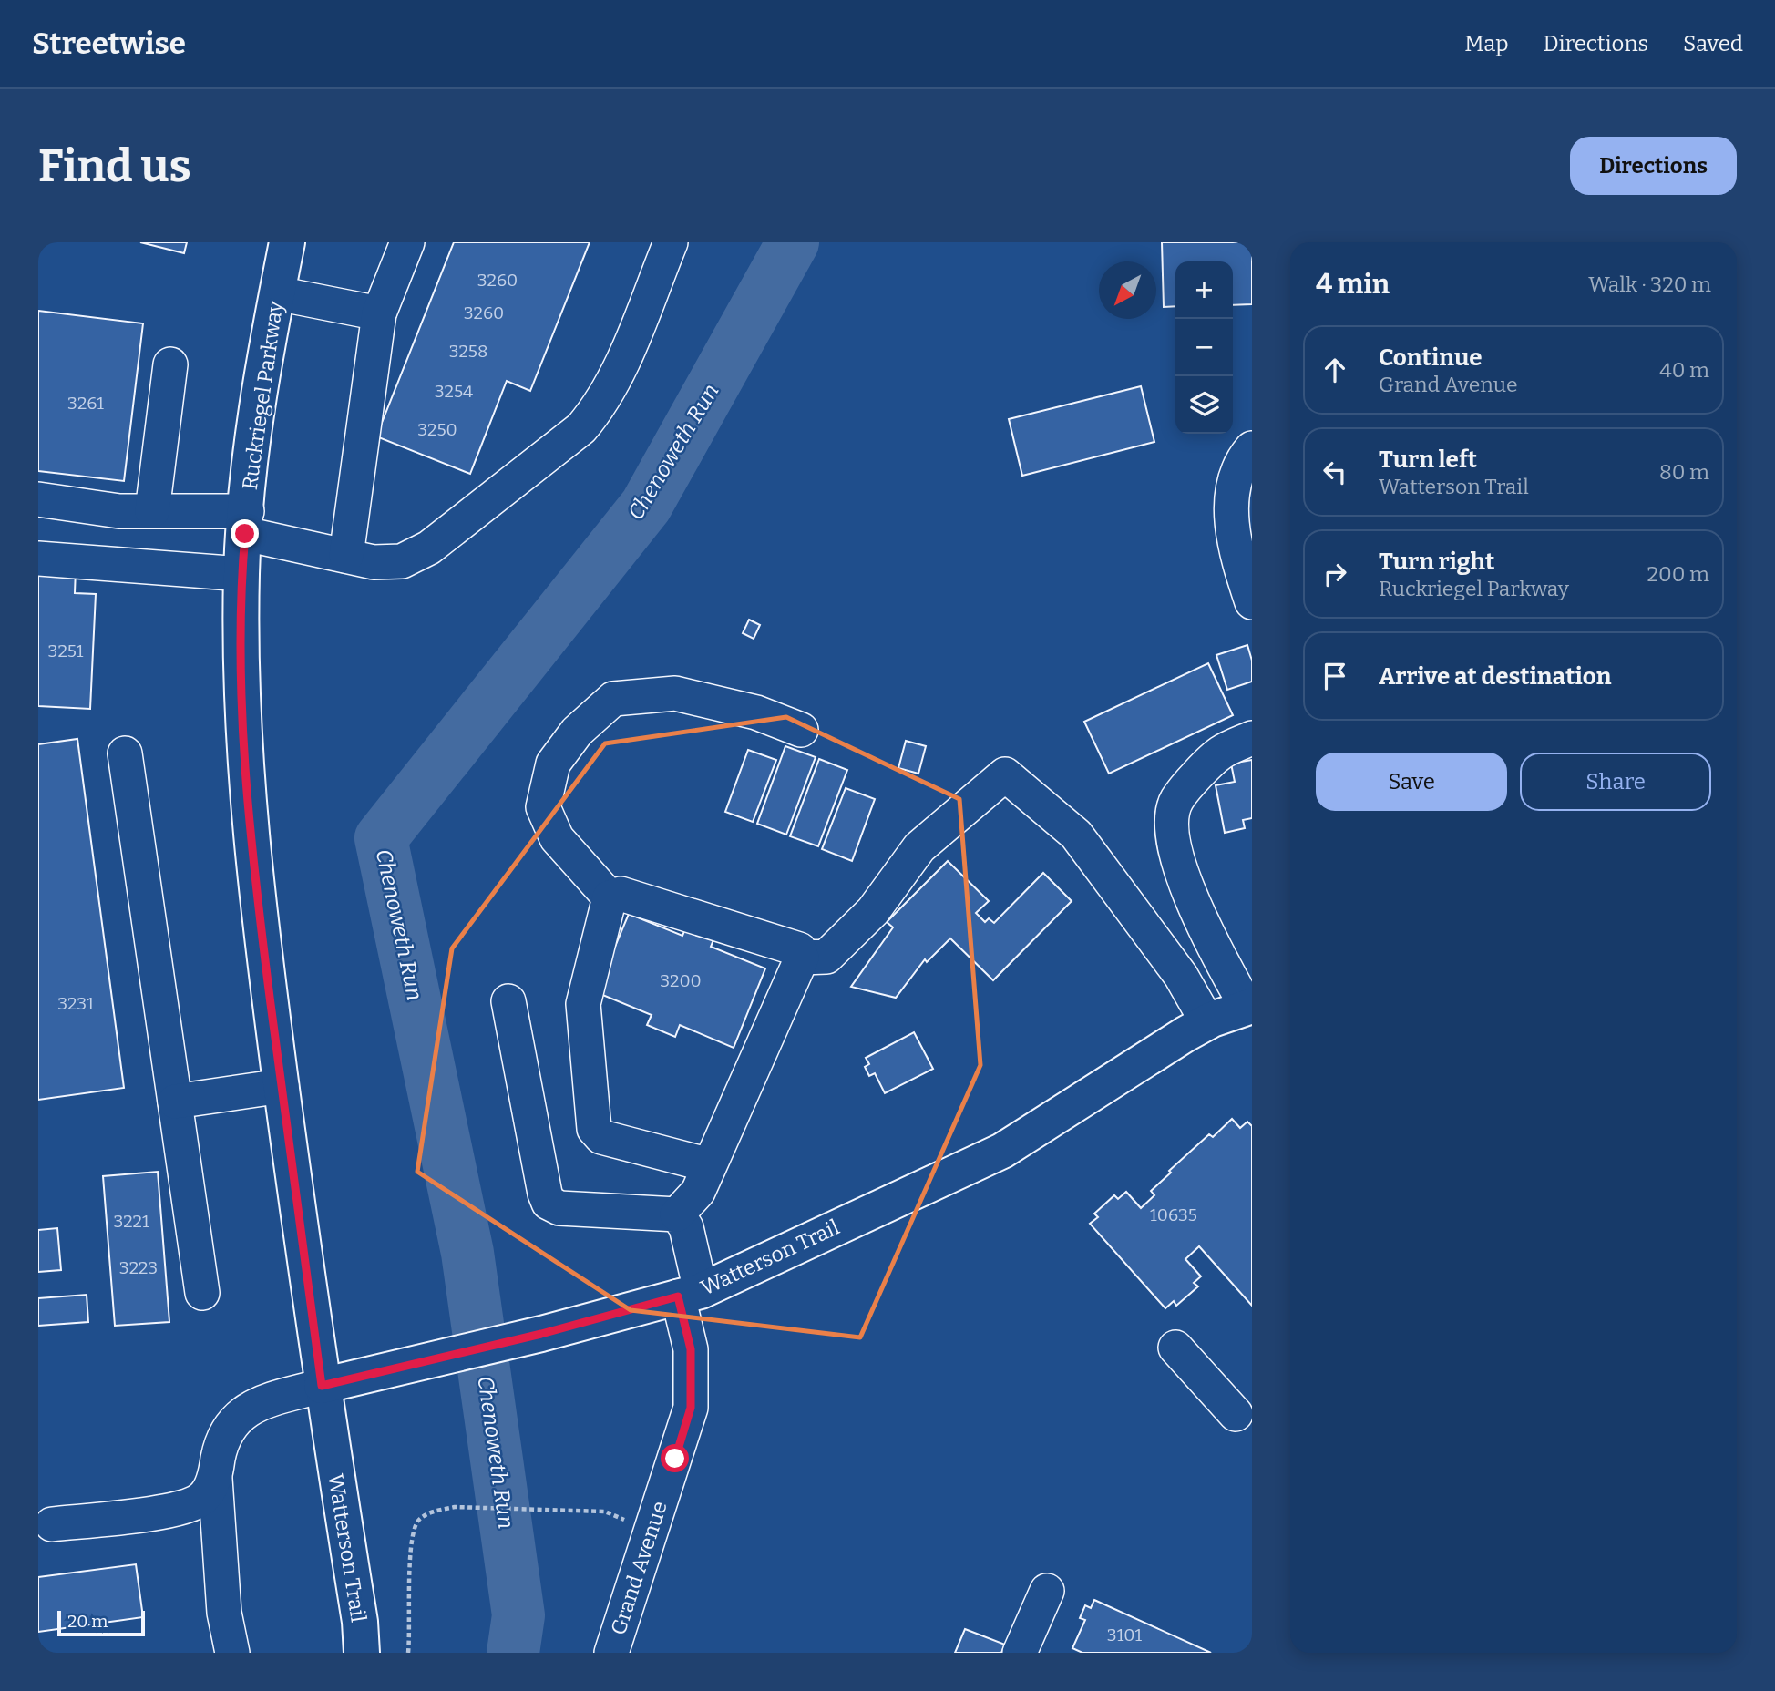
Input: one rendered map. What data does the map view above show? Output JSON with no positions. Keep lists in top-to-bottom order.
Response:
{
  "streets": {
    "main road": ["Ruckriegel Parkway", "Watterson Trail"],
    "street": ["Grand Avenue"]
  },
  "crossings": [
    ["Ruckriegel Parkway", "Watterson Trail"],
    ["Watterson Trail", "Grand Avenue"]
  ],
  "water": ["Chenoweth Run"],
  "house_numbers": [
    "3260",
    "3260",
    "3258",
    "3254",
    "3261",
    "3250",
    "3251",
    "3200",
    "3231",
    "10635",
    "3221",
    "3223",
    "3101"
  ],
  "scale_bar": "20 m",
  "north": "bottom left",
  "page": {
    "header": "Streetwise",
    "nav": ["Map", "Directions", "Saved"],
    "buttons": [
      "Directions",
      ["Save", "Share"]
    ],
    "title": "Find us",
    "heading": ["4 min", "Walk · 320 m"],
    "map_buttons": ["+", "−"],
    "list": [
      ["Continue", "Grand Avenue", "40 m"],
      ["Turn left", "Watterson Trail", "80 m"],
      ["Turn right", "Ruckriegel Parkway", "200 m"],
      "Arrive at destination"
    ],
    "scale": "20 m"
  }
}
